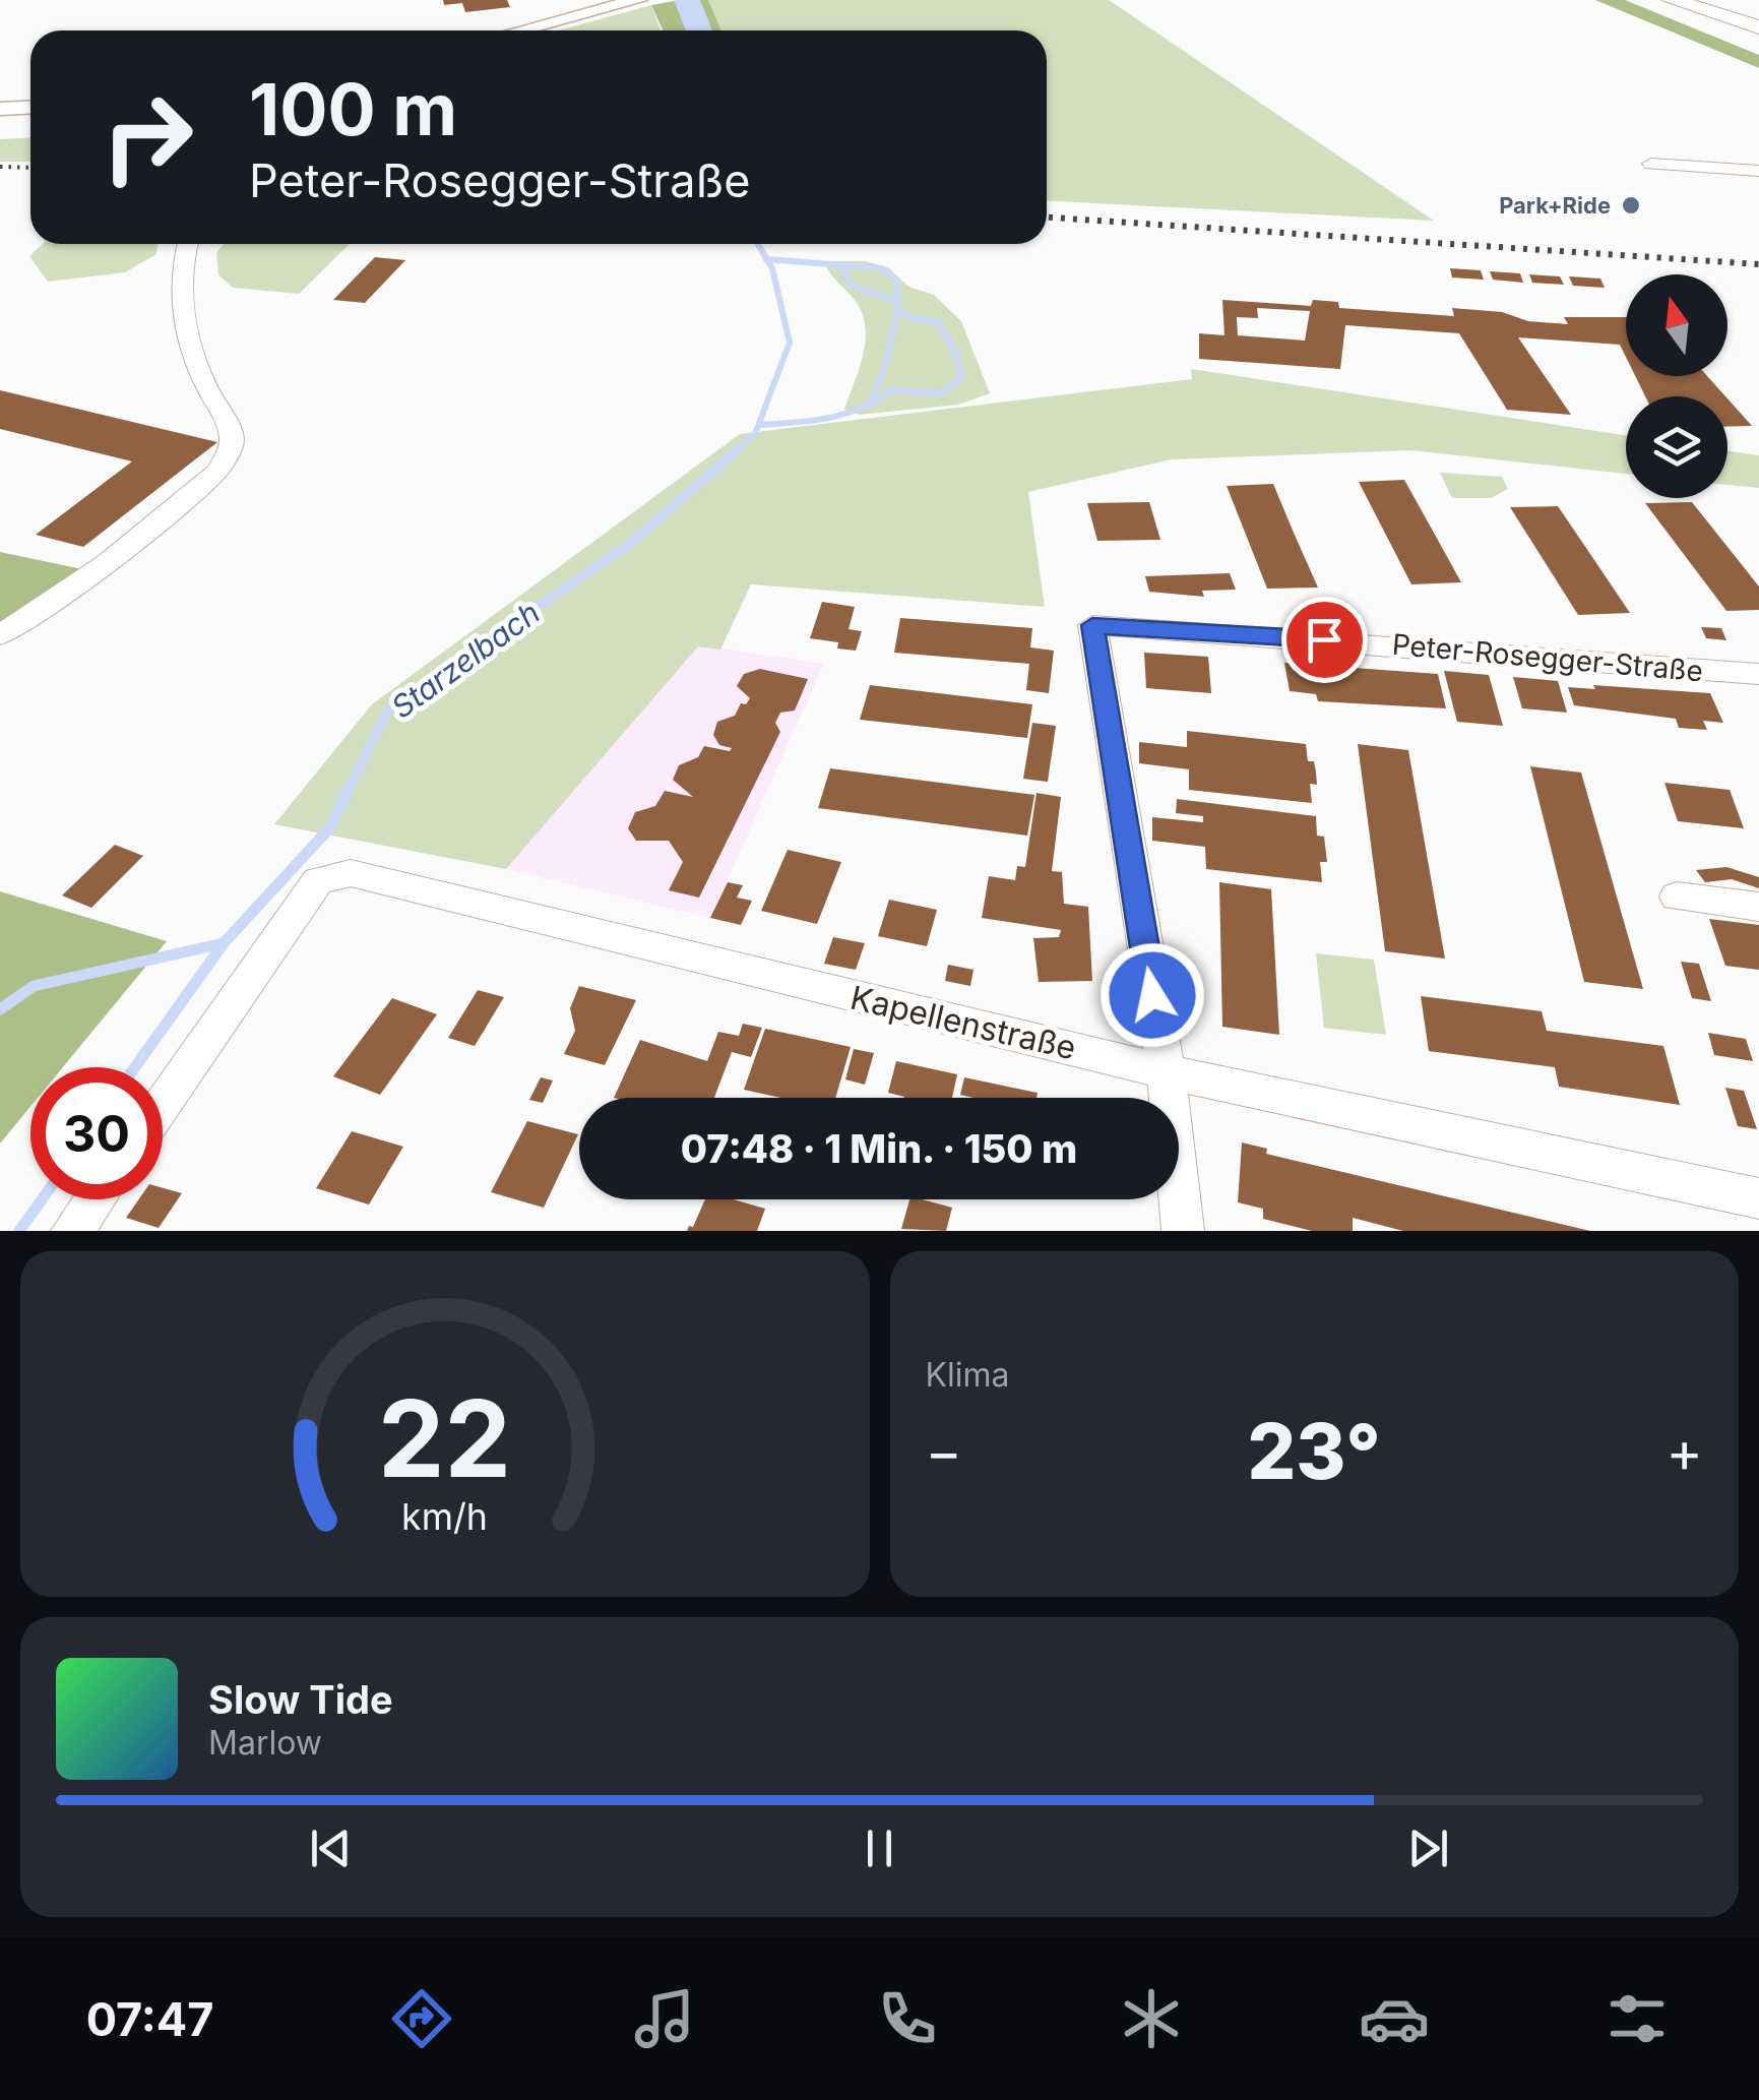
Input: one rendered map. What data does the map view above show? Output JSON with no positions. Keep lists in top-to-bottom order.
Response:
{
  "streets": {
    "street": ["Peter-Rosegger-Straße", "Kapellenstraße"]
  },
  "crossings": [
    ["Peter-Rosegger-Straße", "Kapellenstraße"]
  ],
  "water": ["Starzelbach"],
  "places": ["Park+Ride"],
  "north": "top",
  "page": {
    "turn": ["100 m", "Peter-Rosegger-Straße"],
    "limit": "30",
    "trip": "07:48 · 1 Min. · 150 m",
    "tile": "Klima",
    "heat": ["−", "23°", "+"],
    "song": ["Slow Tide", "Marlow"],
    "tabs": "07:47",
    "gauge": ["22", "km/h"]
  }
}
